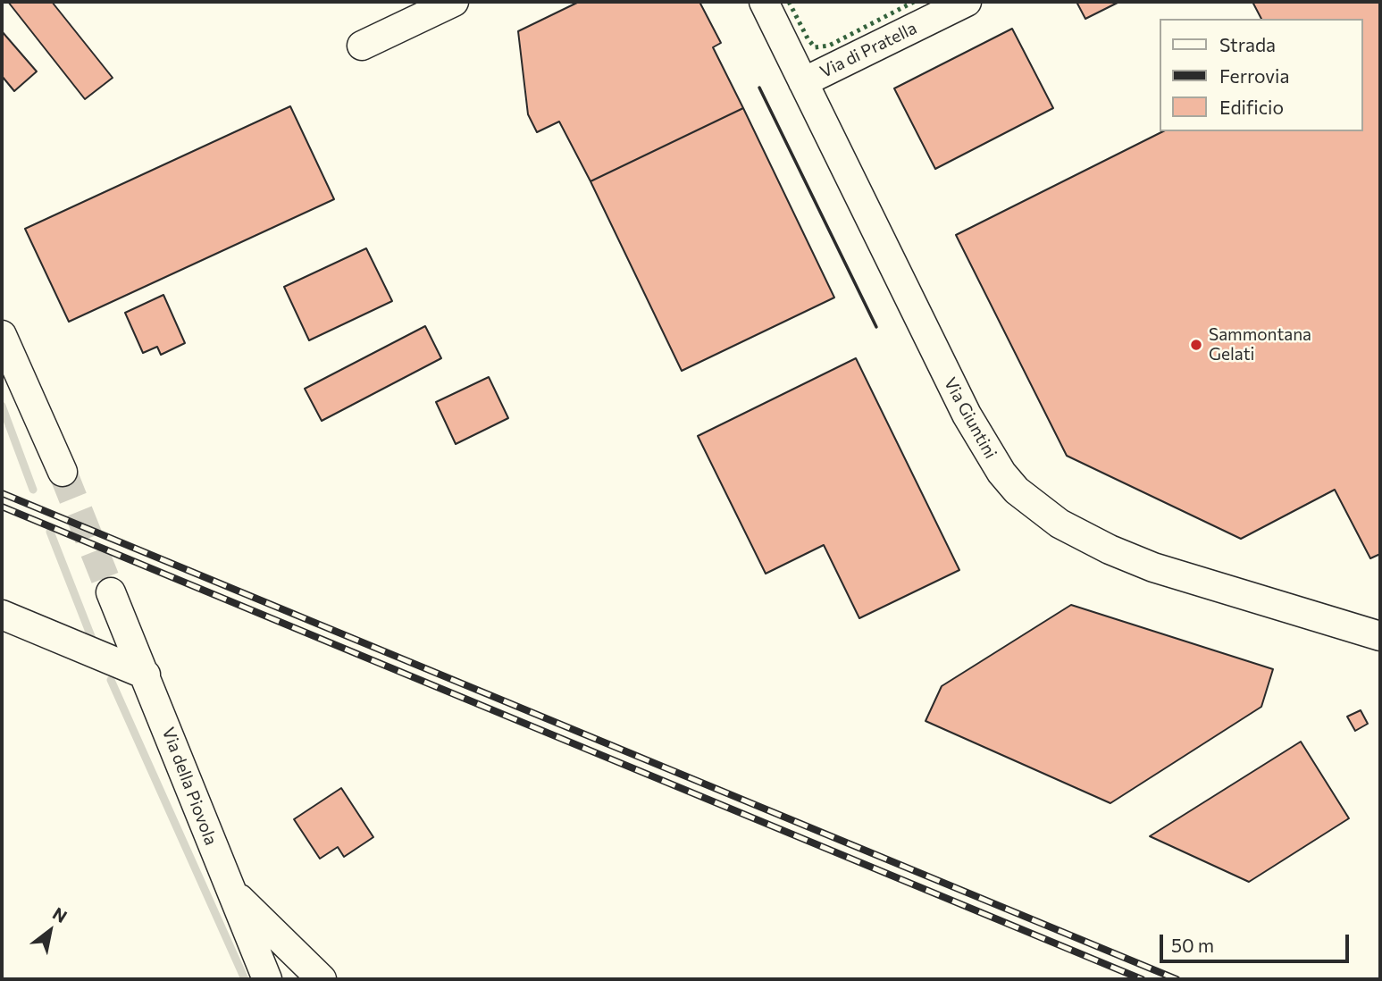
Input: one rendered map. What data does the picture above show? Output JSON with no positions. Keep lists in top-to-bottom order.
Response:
{
  "streets": {
    "street": ["Via di Pratella", "Via Giuntini", "Via della Piovola"]
  },
  "crossings": [
    ["Via di Pratella", "Via Giuntini"]
  ],
  "places": ["Sammontana Gelati"],
  "legend": ["Strada", "Ferrovia", "Edificio"],
  "scale_bar": "50 m",
  "north": "top right"
}
